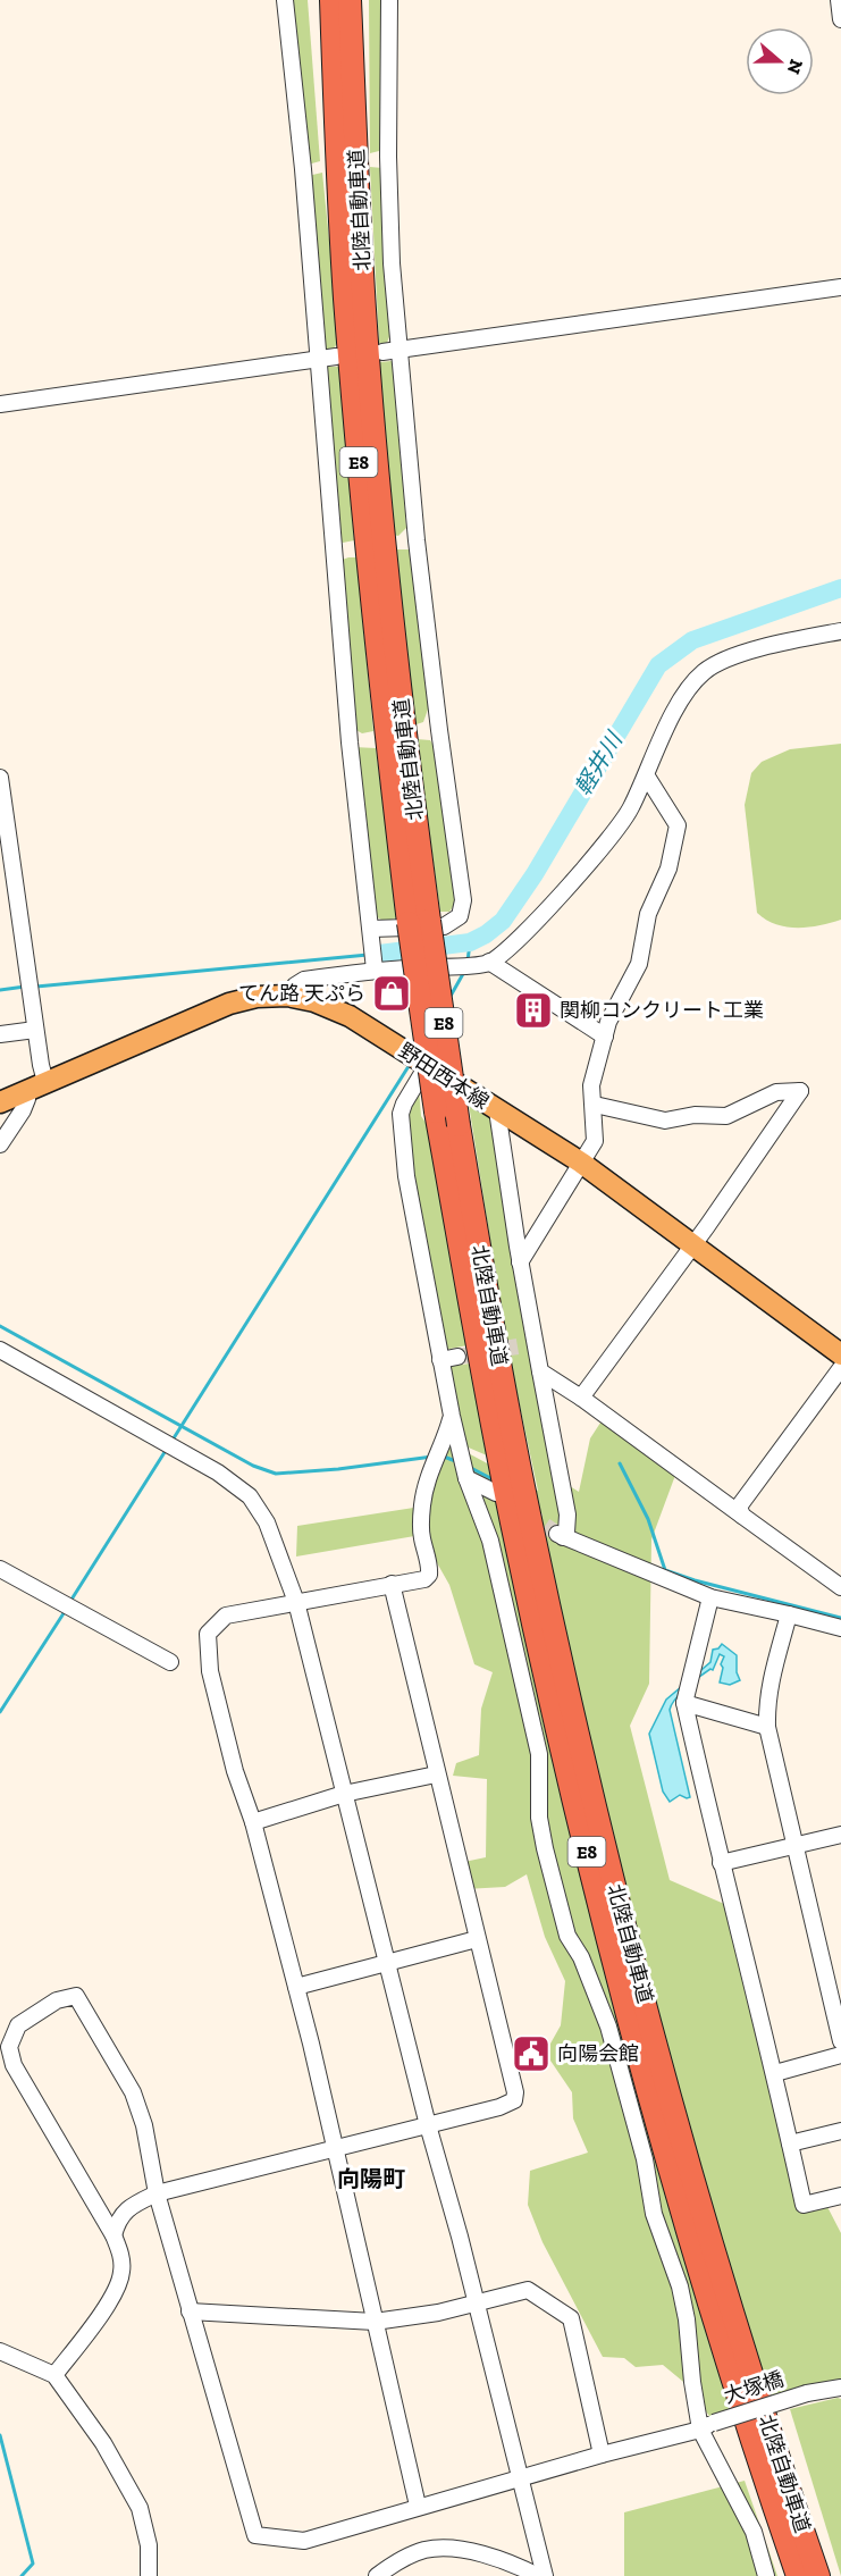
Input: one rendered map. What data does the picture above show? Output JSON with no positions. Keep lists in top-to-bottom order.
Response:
{
  "streets": {
    "highway": ["北陸自動車道", "E8"],
    "main road": ["野田西本線"],
    "street": ["大塚橋"]
  },
  "districts": ["向陽町"],
  "water": ["軽井川"],
  "places": {
    "shop": ["てん路 天ぷら"],
    "building": ["関柳コンクリート工業"],
    "public building": ["向陽会館"]
  },
  "north": "right"
}
